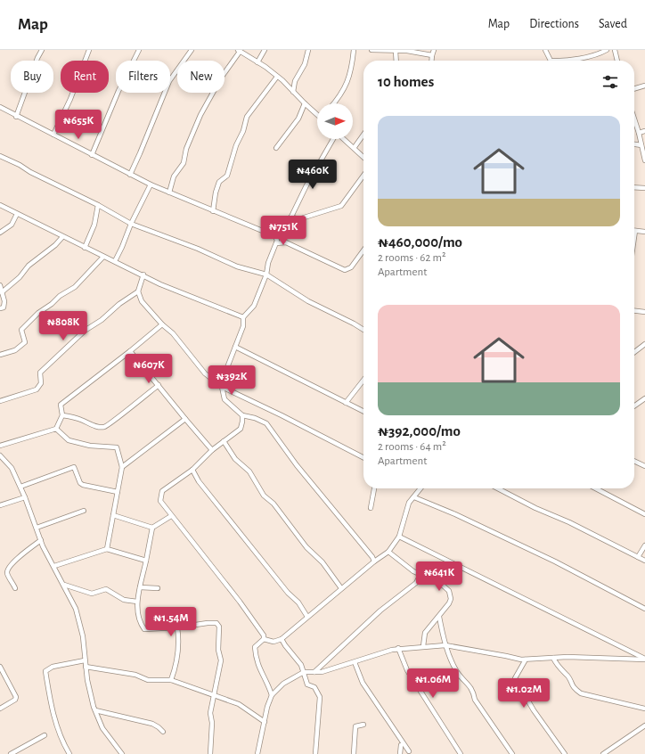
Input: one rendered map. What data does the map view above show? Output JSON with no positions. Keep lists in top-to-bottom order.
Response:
{
  "north": "right",
  "page": {
    "header": "Map",
    "nav": ["Map", "Directions", "Saved"],
    "chip": [
      "Buy",
      "Rent",
      "Filters",
      "New"
    ],
    "heading": "10 homes",
    "list": [
      {
        "name": "₦460,000/mo",
        "note": "2 rooms · 62 m² · Apartment"
      },
      {
        "name": "₦392,000/mo",
        "note": "2 rooms · 64 m² · Apartment"
      }
    ],
    "price": [
      "₦655K",
      "₦460K",
      "₦751K",
      "₦808K",
      "₦607K",
      "₦392K",
      "₦641K",
      "₦1.54M",
      "₦1.06M",
      "₦1.02M"
    ]
  }
}
